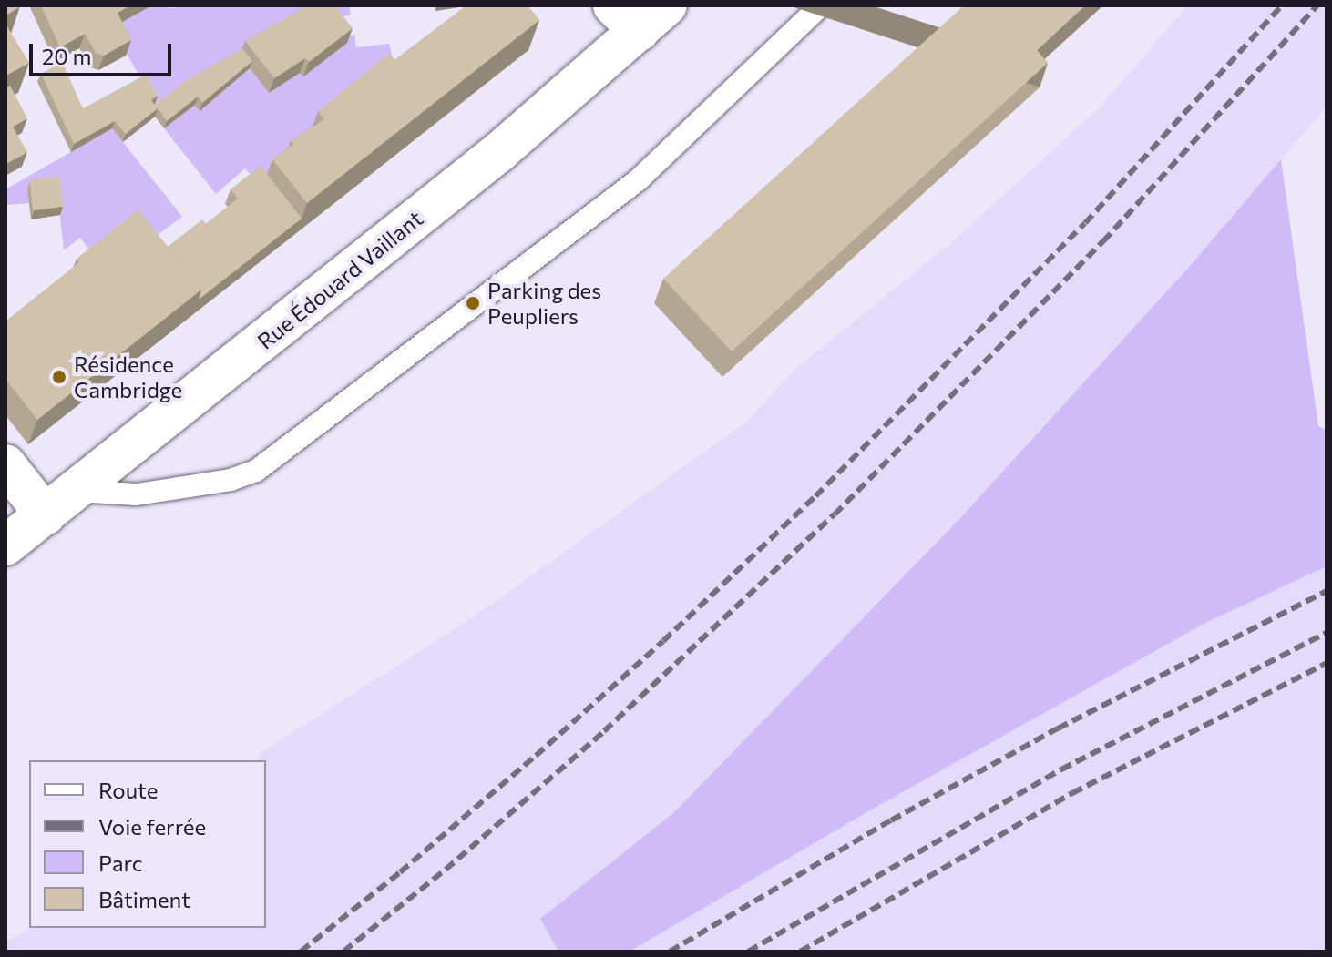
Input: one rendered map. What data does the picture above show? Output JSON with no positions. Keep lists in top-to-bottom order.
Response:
{
  "streets": {
    "main road": ["Rue Édouard Vaillant"]
  },
  "places": ["Parking des Peupliers", "Résidence Cambridge"],
  "legend": [
    "Route",
    "Voie ferrée",
    "Parc",
    "Bâtiment"
  ],
  "scale_bar": "20 m"
}
